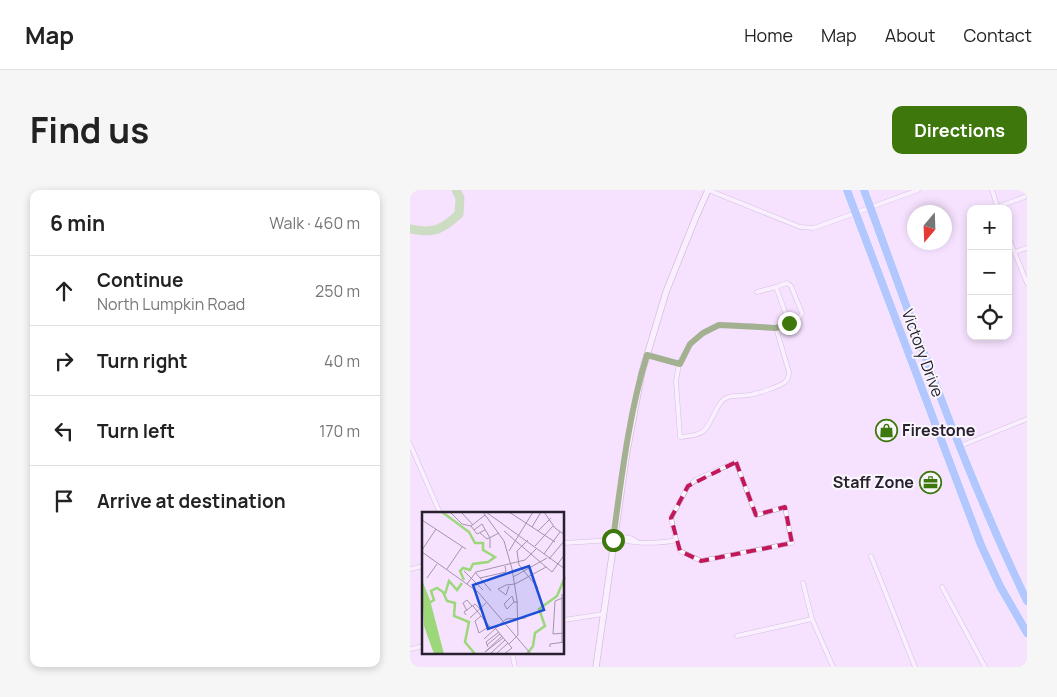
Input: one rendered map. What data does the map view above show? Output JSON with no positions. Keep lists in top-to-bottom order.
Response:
{
  "streets": {
    "highway": ["Victory Drive"]
  },
  "places": {
    "shop": ["Firestone"],
    "office": ["Staff Zone"]
  },
  "north": "bottom",
  "page": {
    "header": "Map",
    "nav": [
      "Home",
      "Map",
      "About",
      "Contact"
    ],
    "title": "Find us",
    "buttons": "Directions",
    "heading": ["6 min", "Walk · 460 m"],
    "map_buttons": ["+", "−"],
    "list": [
      ["Continue", "North Lumpkin Road", "250 m"],
      ["Turn right", "40 m"],
      ["Turn left", "170 m"],
      "Arrive at destination"
    ]
  }
}
